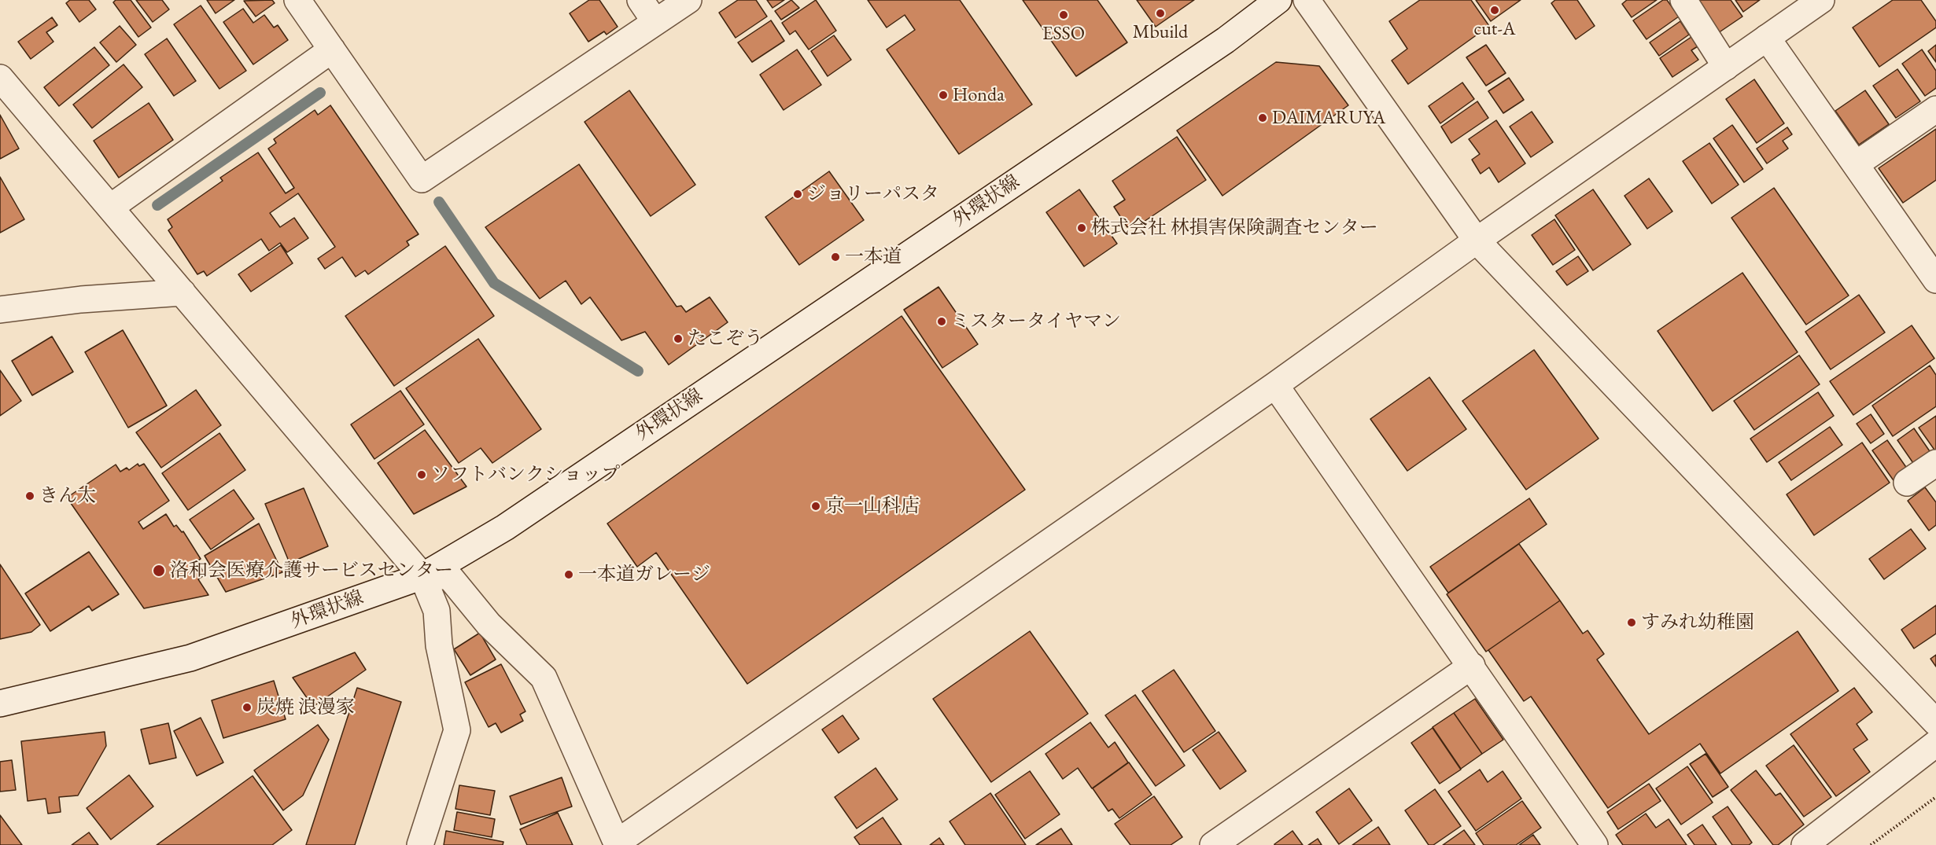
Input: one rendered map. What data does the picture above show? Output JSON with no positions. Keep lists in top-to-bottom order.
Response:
{
  "streets": {
    "street": ["外環状線"]
  },
  "places": [
    "cut-A",
    "Mbuild",
    "ESSO",
    "Honda",
    "DAIMARUYA",
    "ジョリーパスタ",
    "株式会社 林損害保険調査センター",
    "一本道",
    "ミスタータイヤマン",
    "たこぞう",
    "ソフトバンクショップ",
    "きん太",
    "京一山科店",
    "洛和会医療介護サービスセンター",
    "一本道ガレージ",
    "すみれ幼稚園",
    "炭焼 浪漫家"
  ]
}
